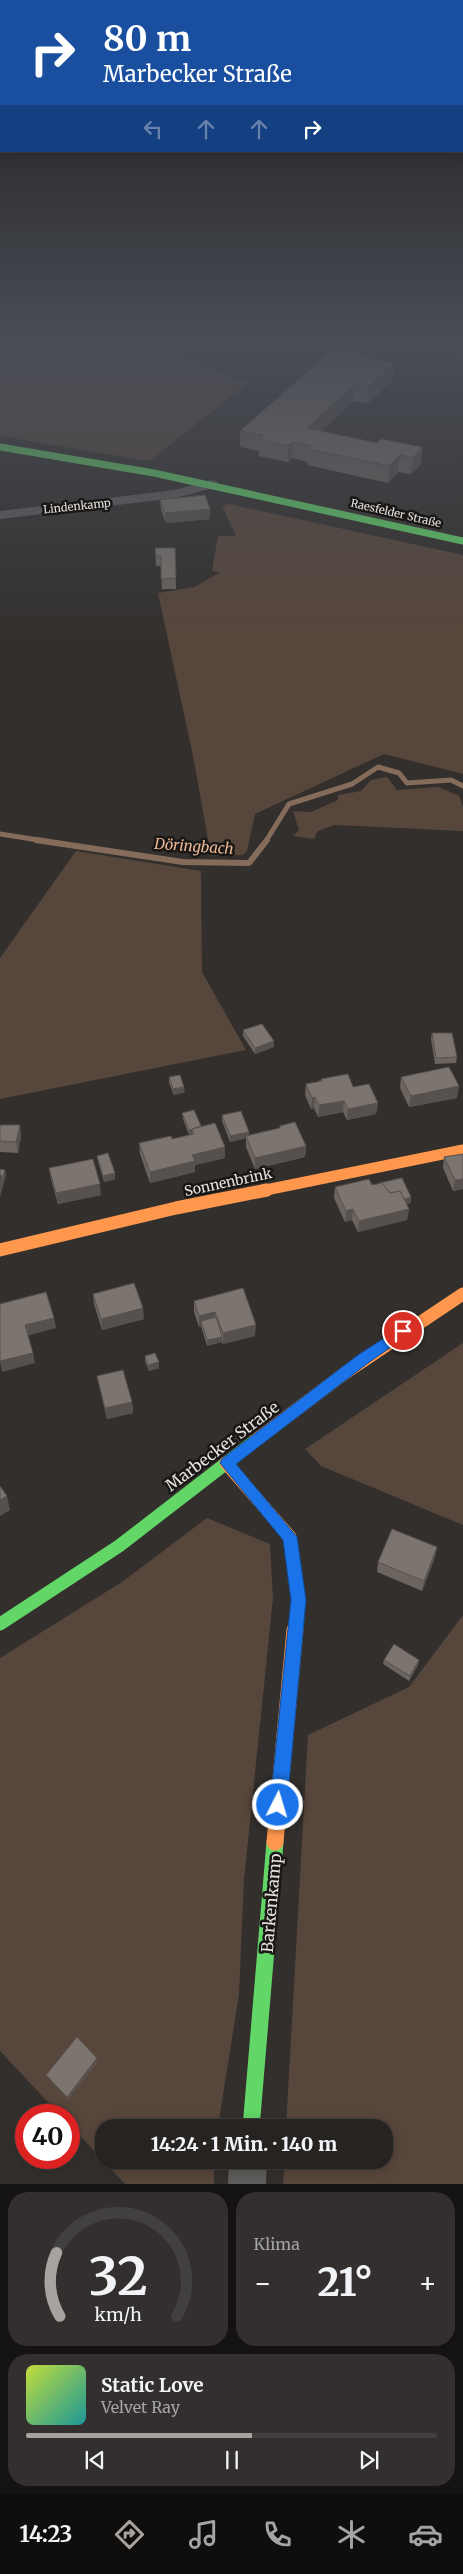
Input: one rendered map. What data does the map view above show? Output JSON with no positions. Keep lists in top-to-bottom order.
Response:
{
  "streets": {
    "main road": [
      "Raesfelder Straße",
      "Sonnenbrink",
      "Marbecker Straße",
      "Barkenkamp"
    ],
    "street": ["Lindenkamp"]
  },
  "crossings": [
    ["Lindenkamp", "Raesfelder Straße"],
    ["Marbecker Straße", "Barkenkamp"]
  ],
  "water": ["Döringbach"],
  "page": {
    "turn": ["80 m", "Marbecker Straße"],
    "limit": "40",
    "trip": "14:24 · 1 Min. · 140 m",
    "tile": "Klima",
    "heat": ["−", "21°", "+"],
    "song": ["Static Love", "Velvet Ray"],
    "tabs": "14:23",
    "gauge": ["32", "km/h"]
  }
}
